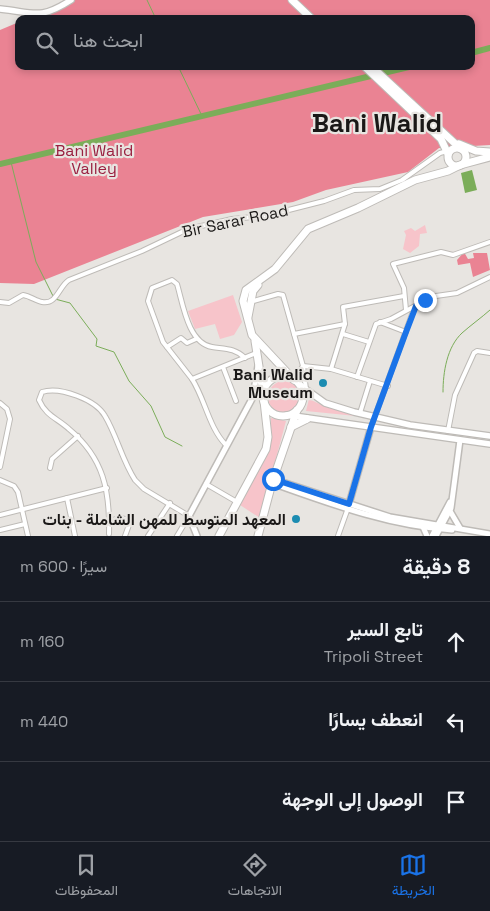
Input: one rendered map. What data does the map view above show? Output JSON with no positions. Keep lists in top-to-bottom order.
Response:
{
  "streets": {
    "street": ["Bir Sarar Road"]
  },
  "districts": ["Bani Walid"],
  "parks": ["Bani Walid Valley"],
  "places": ["Bani Walid Museum", "المعهد المتوسط للمهن الشاملة - بنات"],
  "page": {
    "search": "ابحث هنا",
    "heading": ["8 دقيقة", "سيرًا · 600 m"],
    "list": [
      ["تابع السير", "Tripoli Street", "160 m"],
      ["انعطف يسارًا", "440 m"],
      "الوصول إلى الوجهة"
    ],
    "nav": ["الخريطة", "الاتجاهات", "المحفوظات"]
  }
}
